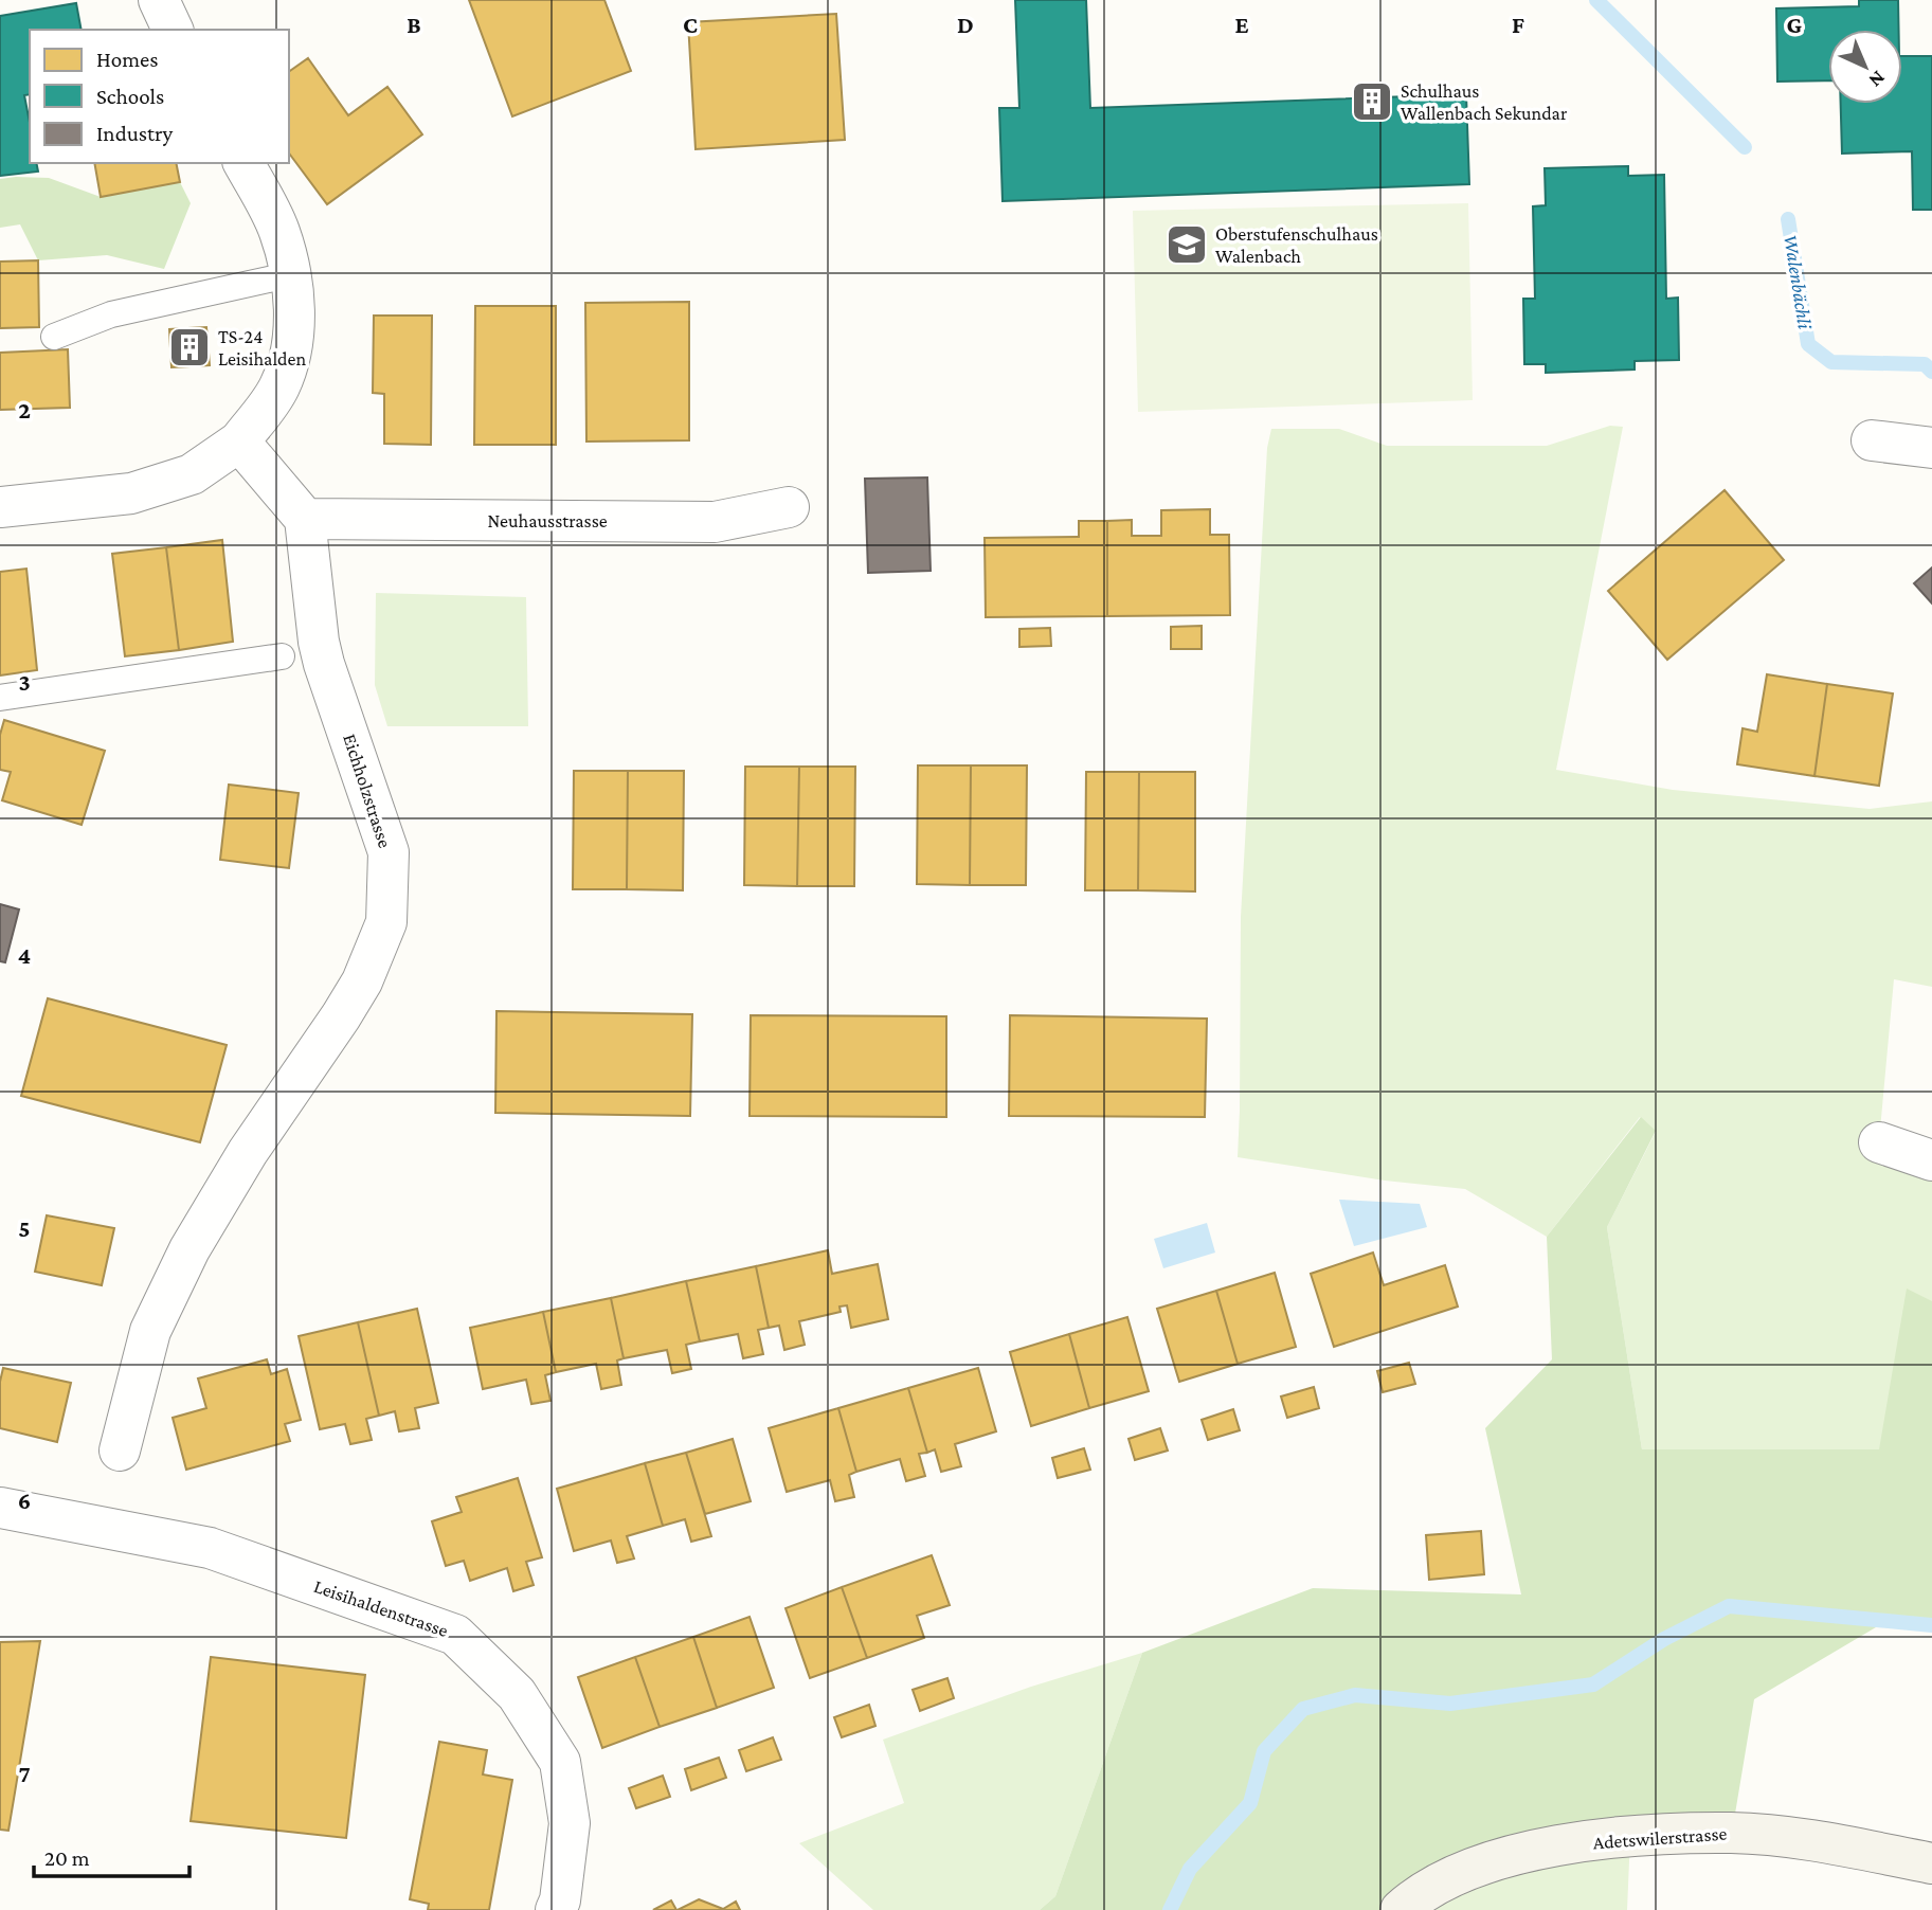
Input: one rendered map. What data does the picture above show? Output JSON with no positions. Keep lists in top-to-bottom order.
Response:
{
  "streets": {
    "street": [
      "Neuhausstrasse",
      "Eichholzstrasse",
      "Leisihaldenstrasse",
      "Adetswilerstrasse"
    ]
  },
  "crossings": [
    ["Neuhausstrasse", "Eichholzstrasse"]
  ],
  "water": ["Walenbächli"],
  "places": {
    "building": ["Schulhaus Wallenbach Sekundar", "TS-24 Leisihalden"],
    "school or university": ["Oberstufenschulhaus Walenbach"]
  },
  "legend": ["Homes", "Schools", "Industry"],
  "scale_bar": "20 m",
  "north": "bottom right",
  "grid": {
    "columns": [
      "B",
      "C",
      "D",
      "E",
      "F",
      "G"
    ],
    "rows": [
      "2",
      "3",
      "4",
      "5",
      "6",
      "7"
    ]
  }
}
